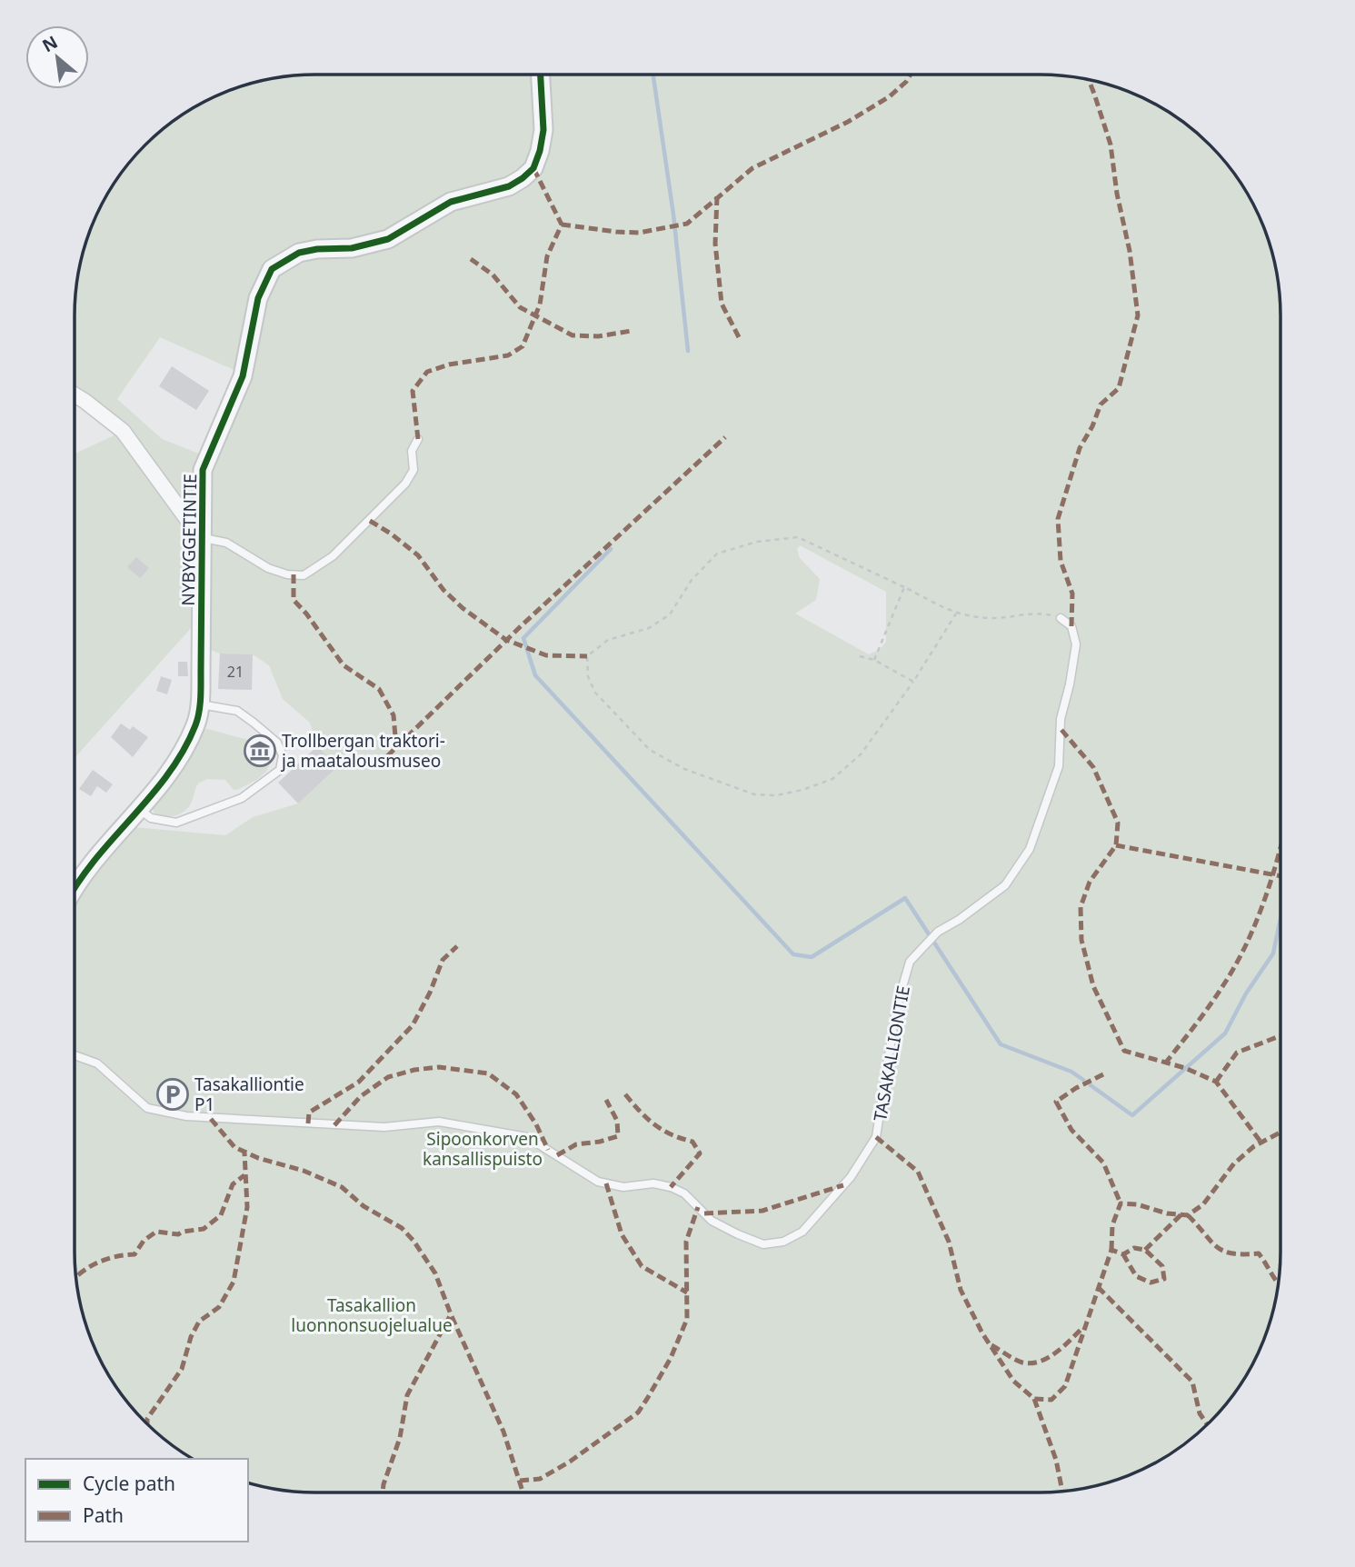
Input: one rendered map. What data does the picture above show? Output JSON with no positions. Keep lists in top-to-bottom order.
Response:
{
  "streets": {
    "street": ["NYBYGGETINTIE"],
    "lane": ["TASAKALLIONTIE"]
  },
  "parks": ["Sipoonkorven kansallispuisto", "Tasakallion luonnonsuojelualue"],
  "places": {
    "museum": ["Trollbergan traktori- ja maatalousmuseo"],
    "parking": ["Tasakalliontie P1"]
  },
  "house_numbers": ["21"],
  "legend": ["Cycle path", "Path"],
  "north": "top left"
}
